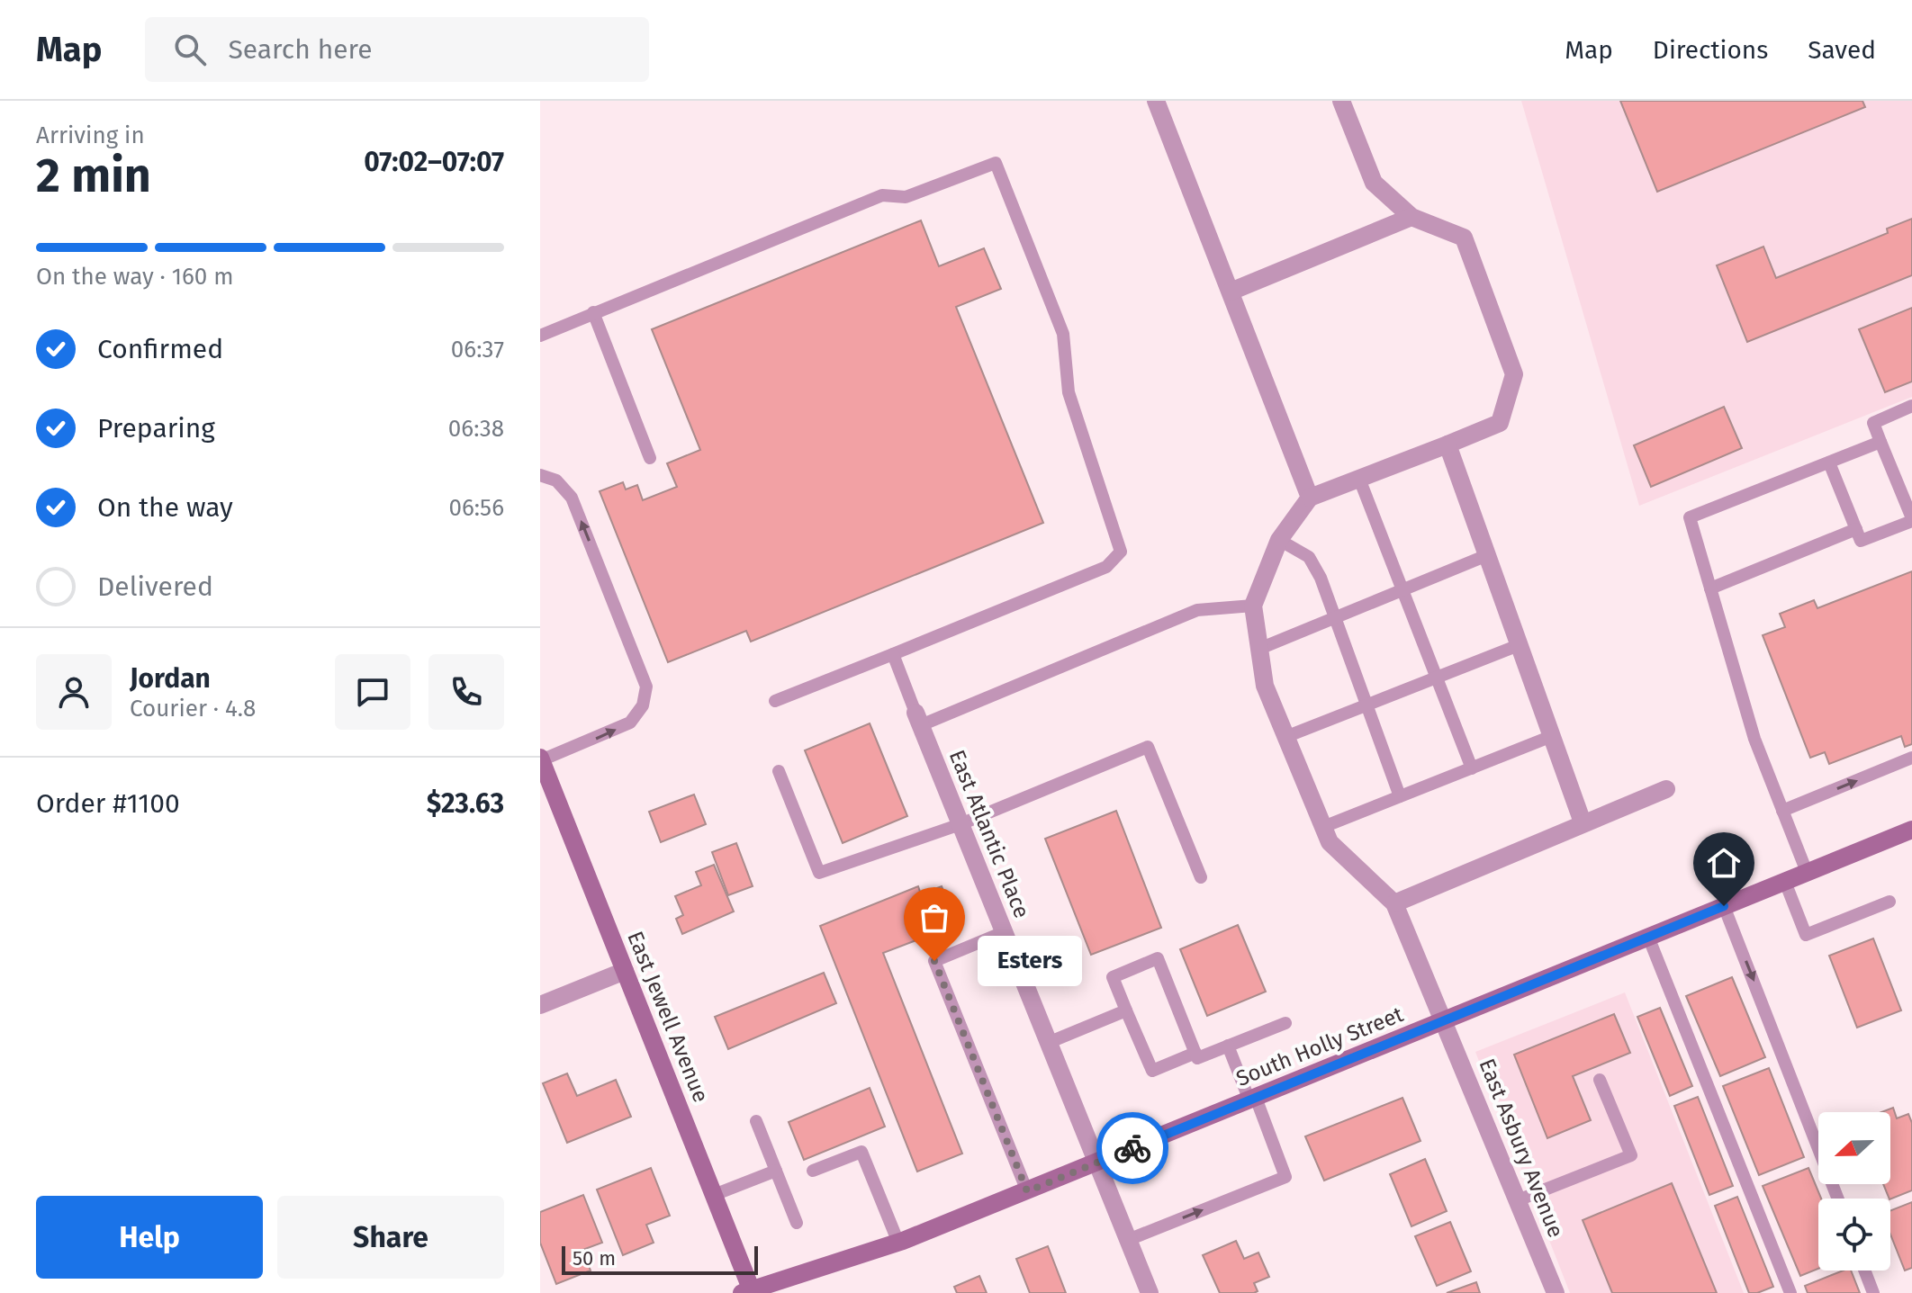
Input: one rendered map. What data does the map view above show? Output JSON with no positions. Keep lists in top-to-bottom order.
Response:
{
  "streets": {
    "main road": ["East Jewell Avenue", "South Holly Street"],
    "street": ["East Atlantic Place", "East Asbury Avenue"]
  },
  "crossings": [
    ["East Atlantic Place", "South Holly Street"],
    ["East Jewell Avenue", "South Holly Street"],
    ["South Holly Street", "East Asbury Avenue"]
  ],
  "places": ["Esters"],
  "scale_bar": "50 m",
  "north": "left",
  "page": {
    "header": "Map",
    "search": "Search here",
    "nav": ["Map", "Directions", "Saved"],
    "heading": ["2 min", "Arriving in", "07:02–07:07"],
    "panel": [
      "Jordan",
      "Courier · 4.8",
      "Order #1100",
      "$23.63"
    ],
    "bar": "On the way · 160 m",
    "list": [
      ["Confirmed", "06:37"],
      ["Preparing", "06:38"],
      ["On the way", "06:56"],
      "Delivered"
    ],
    "bubble": "Esters",
    "buttons": ["Help", "Share"],
    "scale": "50 m"
  }
}
